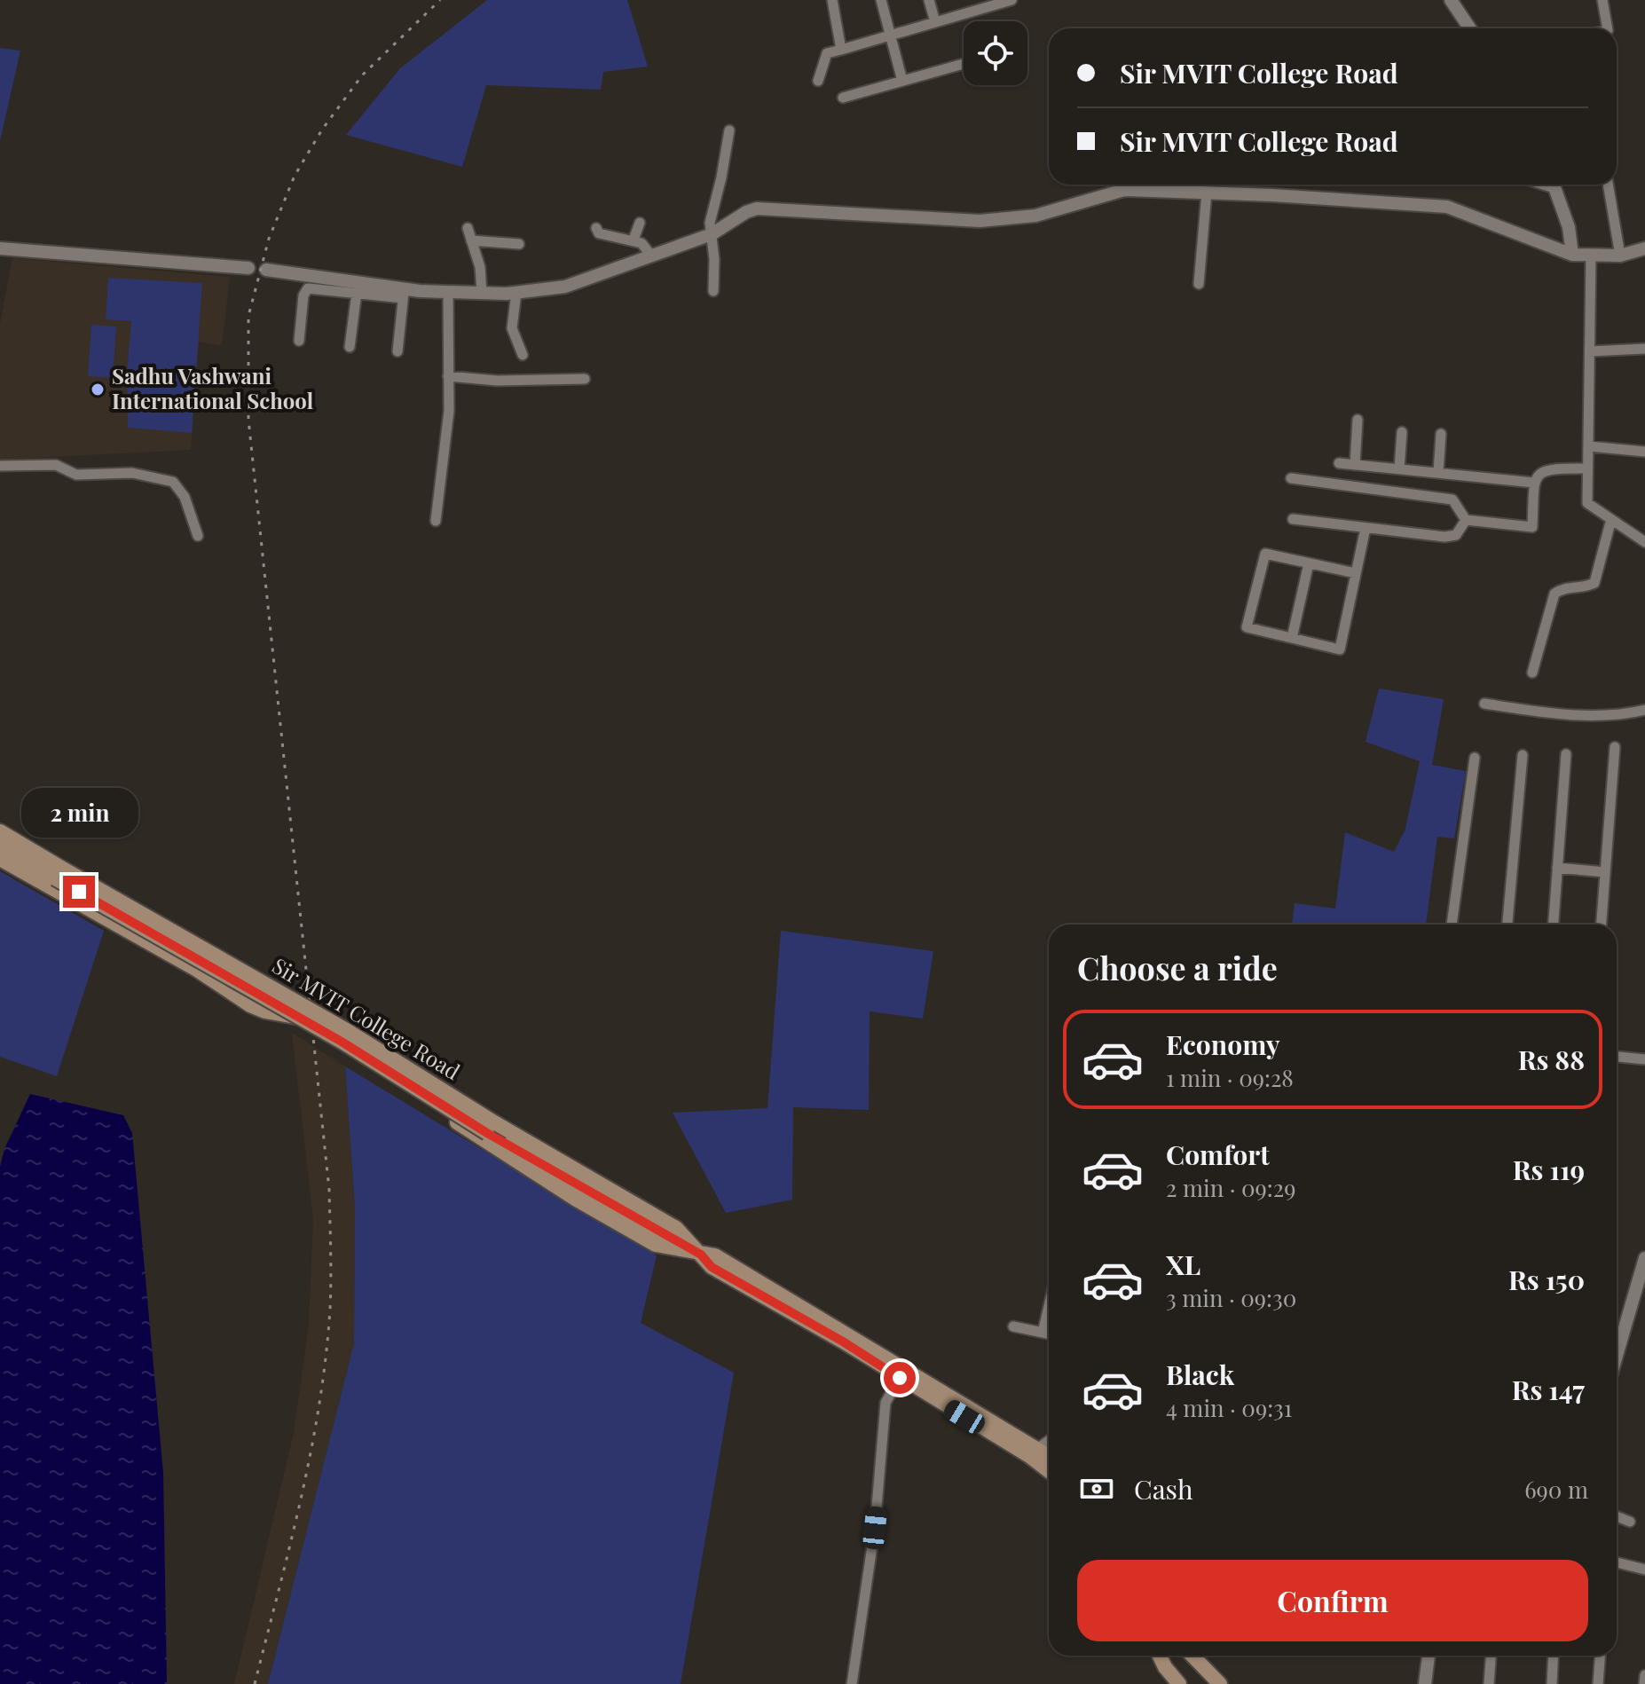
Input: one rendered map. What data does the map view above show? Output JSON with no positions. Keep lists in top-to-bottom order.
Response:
{
  "streets": {
    "main road": ["Sir MVIT College Road"]
  },
  "places": ["Sadhu Vashwani International School"],
  "page": {
    "banner": ["Sir MVIT College Road", "Sir MVIT College Road"],
    "bubble": "2 min",
    "heading": "Choose a ride",
    "list": [
      {
        "name": "Economy",
        "note": "1 min · 09:28",
        "value": "Rs 88"
      },
      {
        "name": "Comfort",
        "note": "2 min · 09:29",
        "value": "Rs 119"
      },
      {
        "name": "XL",
        "note": "3 min · 09:30",
        "value": "Rs 150"
      },
      {
        "name": "Black",
        "note": "4 min · 09:31",
        "value": "Rs 147"
      }
    ],
    "pay": ["Cash", "690 m"],
    "buttons": "Confirm"
  }
}
